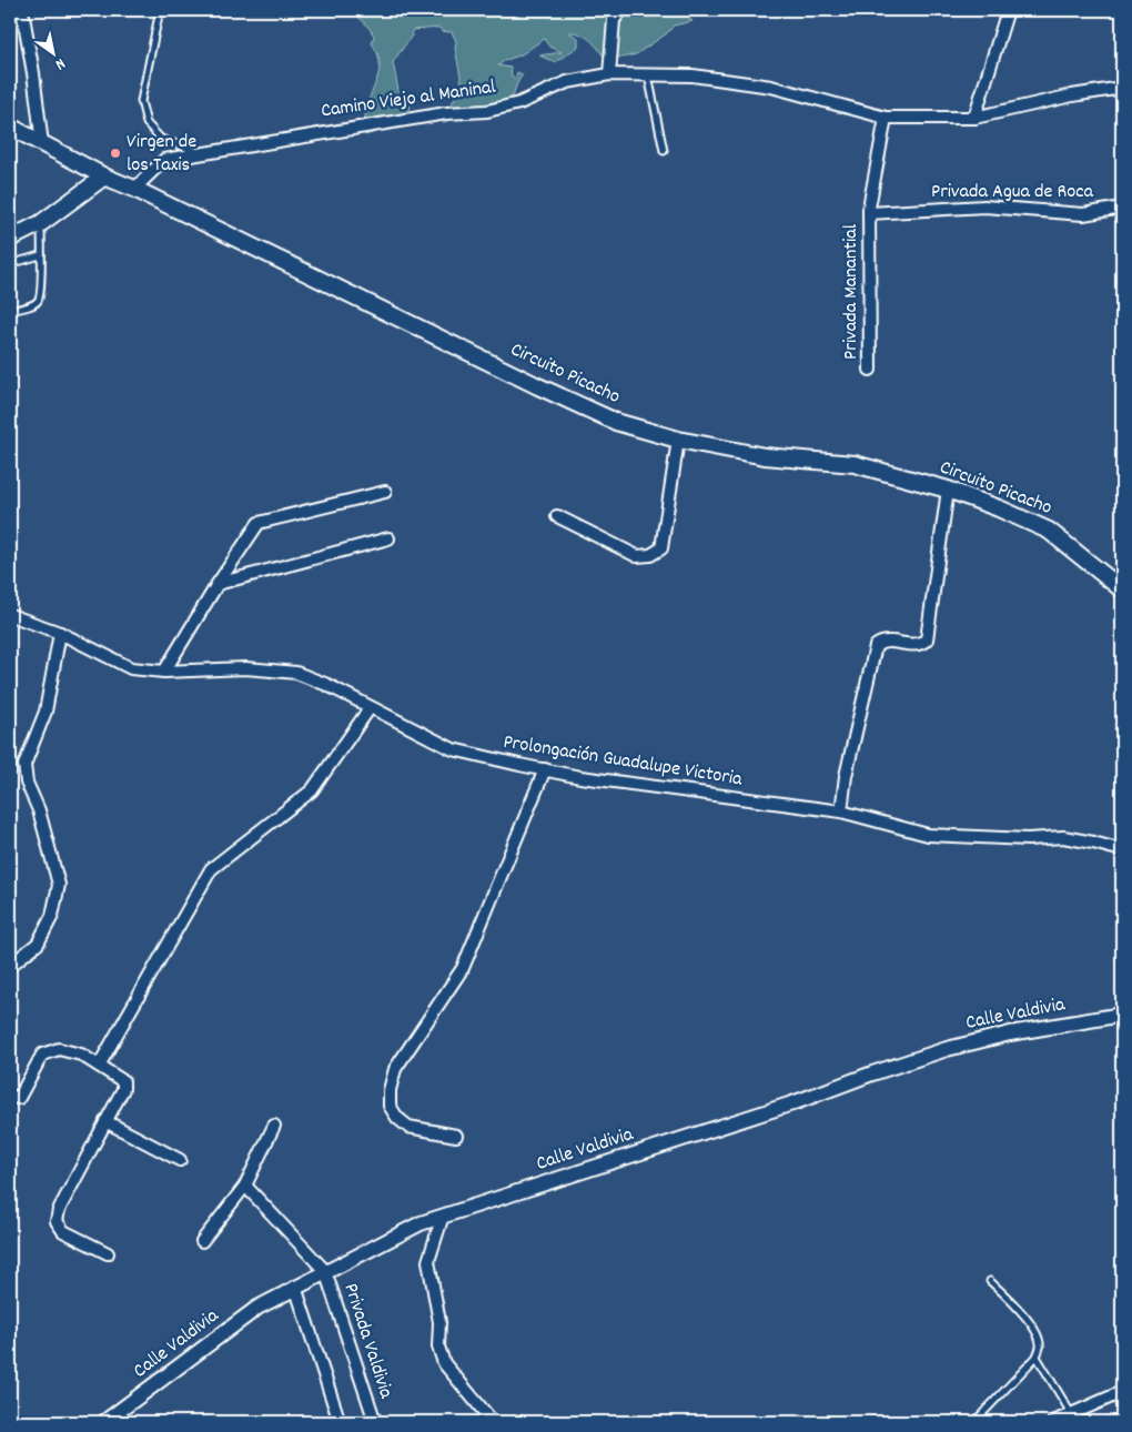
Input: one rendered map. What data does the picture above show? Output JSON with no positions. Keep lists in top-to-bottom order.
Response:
{
  "streets": {
    "main road": ["Circuito Picacho"],
    "street": [
      "Camino Viejo al Maninal",
      "Privada Agua de Roca",
      "Privada Manantial",
      "Prolongación Guadalupe Victoria",
      "Calle Valdivia",
      "Privada Valdivia"
    ]
  },
  "crossings": [
    ["Camino Viejo al Maninal", "Privada Manantial"],
    ["Camino Viejo al Maninal", "Circuito Picacho"],
    ["Privada Agua de Roca", "Privada Manantial"],
    ["Calle Valdivia", "Privada Valdivia"]
  ],
  "places": ["Virgen de los Taxis"],
  "north": "bottom right"
}
